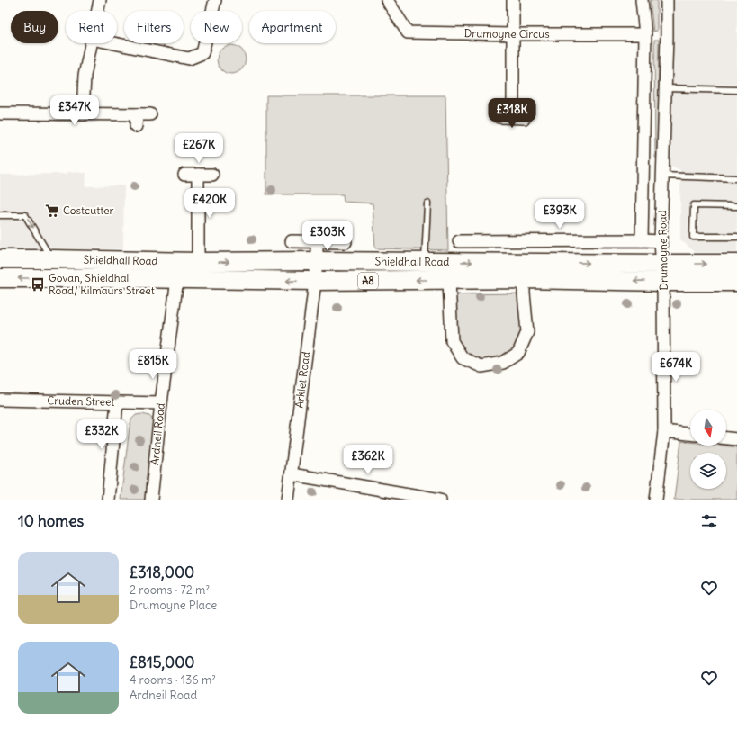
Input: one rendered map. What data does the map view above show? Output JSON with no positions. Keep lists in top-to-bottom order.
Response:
{
  "streets": {
    "main road": ["Shieldhall Road", "A8"],
    "street": [
      "Drumoyne Circus",
      "Drumoyne Road",
      "Arklet Road",
      "Cruden Street",
      "Ardneil Road"
    ]
  },
  "crossings": [
    ["Drumoyne Circus", "Drumoyne Road"],
    ["Drumoyne Road", "Shieldhall Road"],
    ["Shieldhall Road", "Arklet Road"],
    ["Shieldhall Road", "Ardneil Road"],
    ["Cruden Street", "Ardneil Road"]
  ],
  "places": {
    "supermarket": ["Costcutter"],
    "bus stop": ["Govan, Shieldhall Road/ Kilmaurs Street"]
  },
  "north": "bottom",
  "page": {
    "chip": [
      "Buy",
      "Rent",
      "Filters",
      "New",
      "Apartment"
    ],
    "price": [
      "£347K",
      "£318K",
      "£267K",
      "£420K",
      "£393K",
      "£303K",
      "£815K",
      "£674K",
      "£332K",
      "£362K"
    ],
    "heading": "10 homes",
    "list": [
      {
        "name": "£318,000",
        "note": "2 rooms · 72 m² · Drumoyne Place"
      },
      {
        "name": "£815,000",
        "note": "4 rooms · 136 m² · Ardneil Road"
      }
    ]
  }
}
